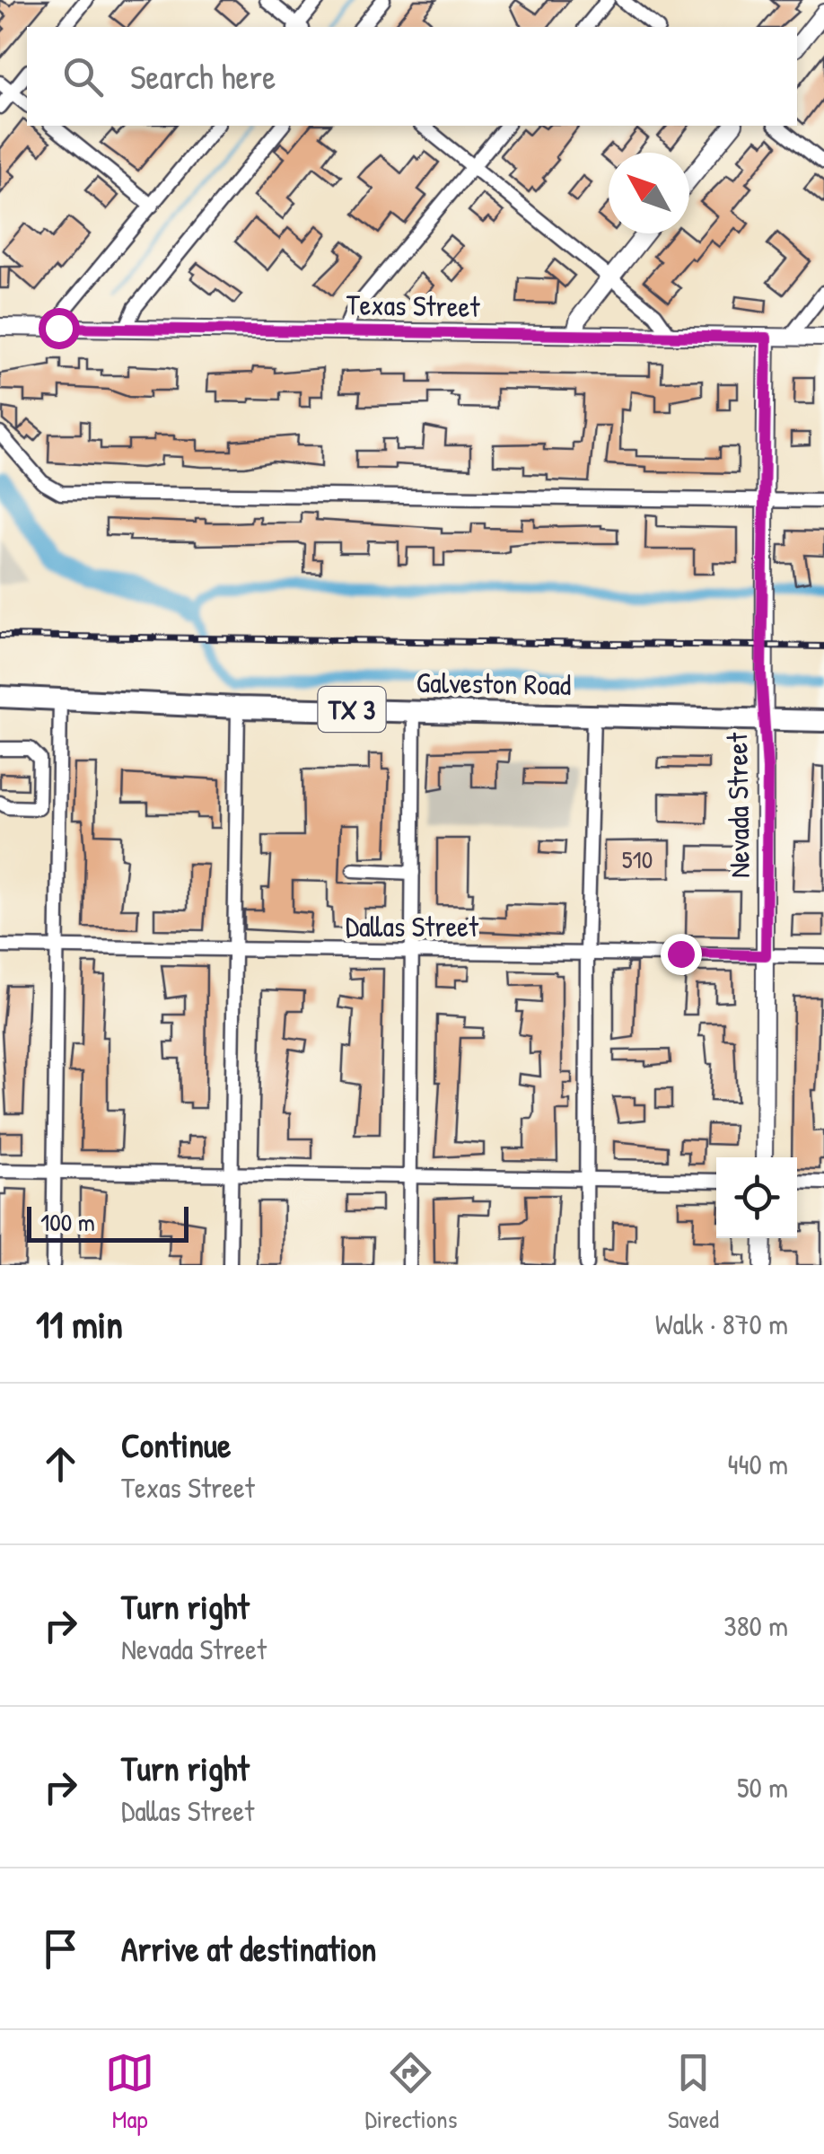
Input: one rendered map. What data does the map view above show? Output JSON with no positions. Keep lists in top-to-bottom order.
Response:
{
  "streets": {
    "main road": ["Galveston Road", "TX 3"],
    "street": ["Texas Street", "Nevada Street", "Dallas Street"]
  },
  "crossings": [
    ["Texas Street", "Nevada Street"],
    ["Galveston Road", "Nevada Street"],
    ["Nevada Street", "Dallas Street"]
  ],
  "house_numbers": ["510"],
  "scale_bar": "100 m",
  "north": "top left",
  "page": {
    "search": "Search here",
    "scale": "100 m",
    "heading": ["11 min", "Walk · 870 m"],
    "list": [
      ["Continue", "Texas Street", "440 m"],
      ["Turn right", "Nevada Street", "380 m"],
      ["Turn right", "Dallas Street", "50 m"],
      "Arrive at destination"
    ],
    "nav": ["Map", "Directions", "Saved"]
  }
}
